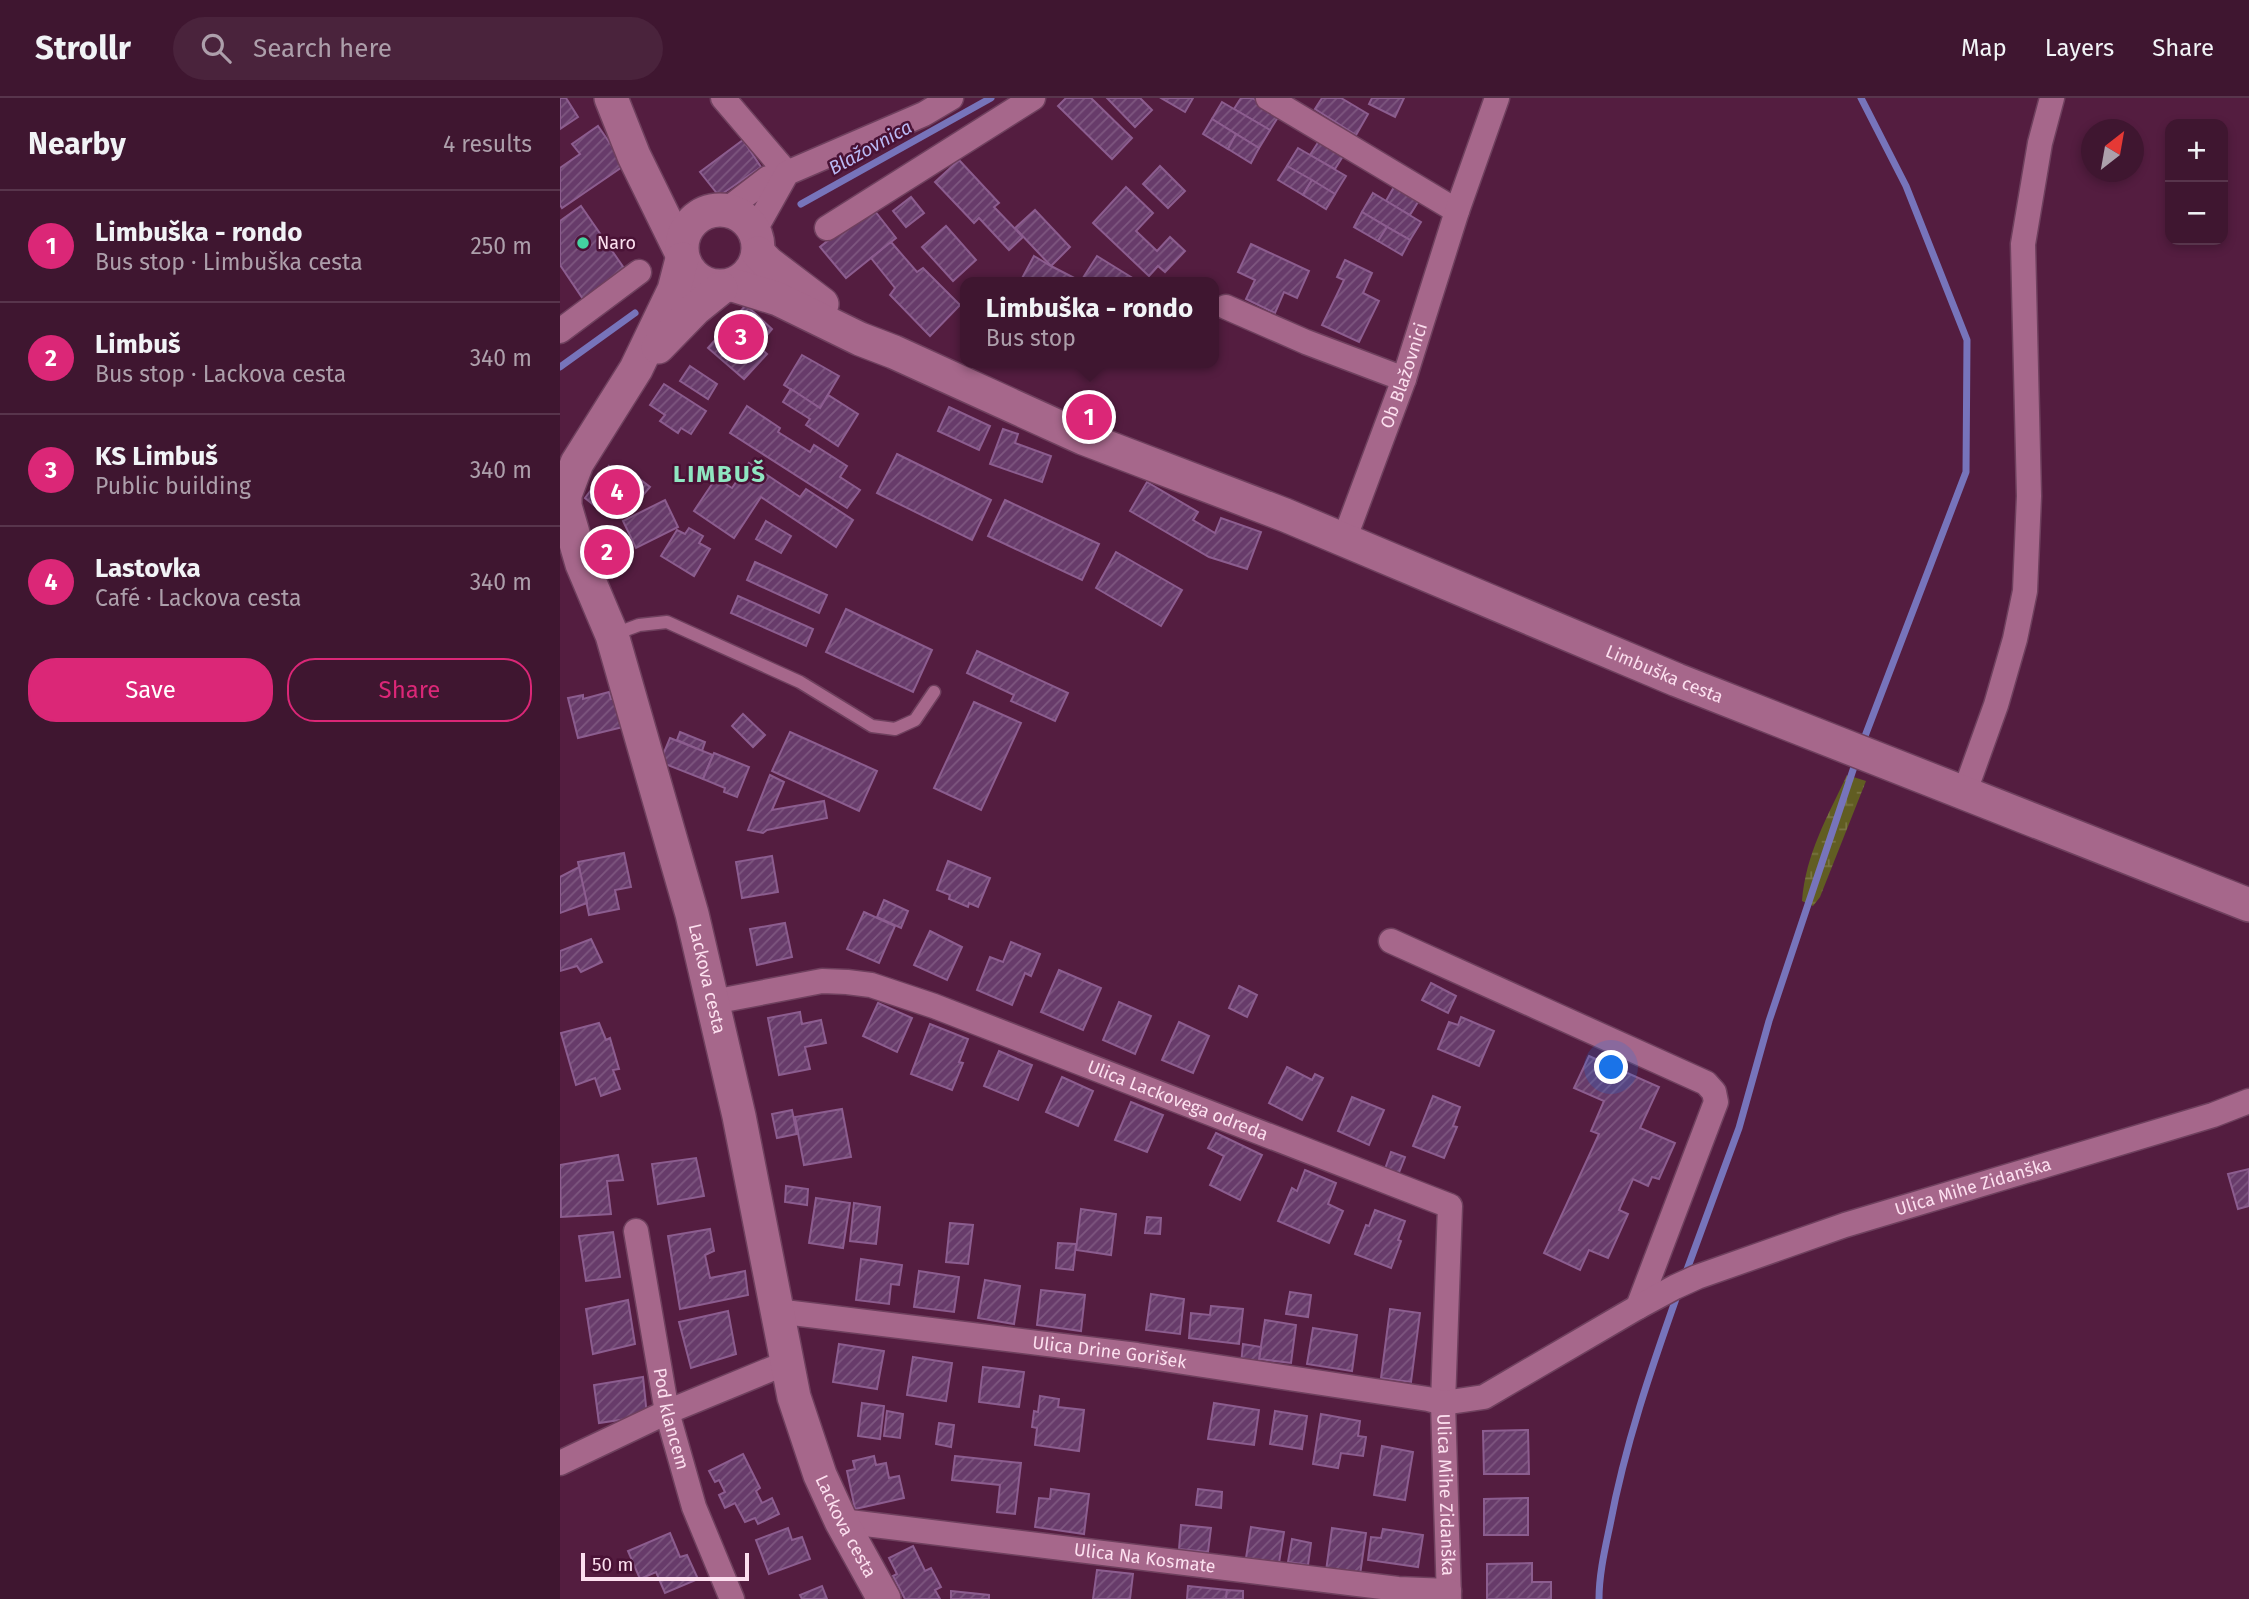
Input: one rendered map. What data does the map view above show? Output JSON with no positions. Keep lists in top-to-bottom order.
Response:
{
  "streets": {
    "main road": ["Limbuška cesta", "Lackova cesta"],
    "street": [
      "Ob Blažovnici",
      "Ulica Lackovega odreda",
      "Ulica Mihe Zidanška",
      "Ulica Drine Gorišek",
      "Pod klancem",
      "Ulica Na Kosmate"
    ]
  },
  "crossings": [
    ["Ob Blažovnici", "Limbuška cesta"],
    ["Lackova cesta", "Ulica Lackovega odreda"],
    ["Lackova cesta", "Ulica Drine Gorišek"],
    ["Lackova cesta", "Ulica Na Kosmate"],
    ["Ulica Lackovega odreda", "Ulica Mihe Zidanška"],
    ["Ulica Lackovega odreda", "Ulica Drine Gorišek"],
    ["Ulica Mihe Zidanška", "Ulica Drine Gorišek"],
    ["Ulica Mihe Zidanška", "Ulica Na Kosmate"]
  ],
  "districts": ["LIMBUŠ"],
  "water": ["Blažovnica"],
  "places": ["Naro"],
  "scale_bar": "50 m",
  "north": "top right",
  "page": {
    "header": "Strollr",
    "search": "Search here",
    "nav": ["Map", "Layers", "Share"],
    "heading": ["Nearby", "4 results"],
    "map_buttons": ["+", "−"],
    "list": [
      {
        "mark": "1",
        "name": "Limbuška - rondo",
        "note": "Bus stop · Limbuška cesta",
        "value": "250 m"
      },
      {
        "mark": "2",
        "name": "Limbuš",
        "note": "Bus stop · Lackova cesta",
        "value": "340 m"
      },
      {
        "mark": "3",
        "name": "KS Limbuš",
        "note": "Public building",
        "value": "340 m"
      },
      {
        "mark": "4",
        "name": "Lastovka",
        "note": "Café · Lackova cesta",
        "value": "340 m"
      }
    ],
    "popup": ["Limbuška - rondo", "Bus stop"],
    "pins": [
      "3",
      "1",
      "4",
      "2"
    ],
    "buttons": ["Save", "Share"],
    "scale": "50 m"
  }
}
